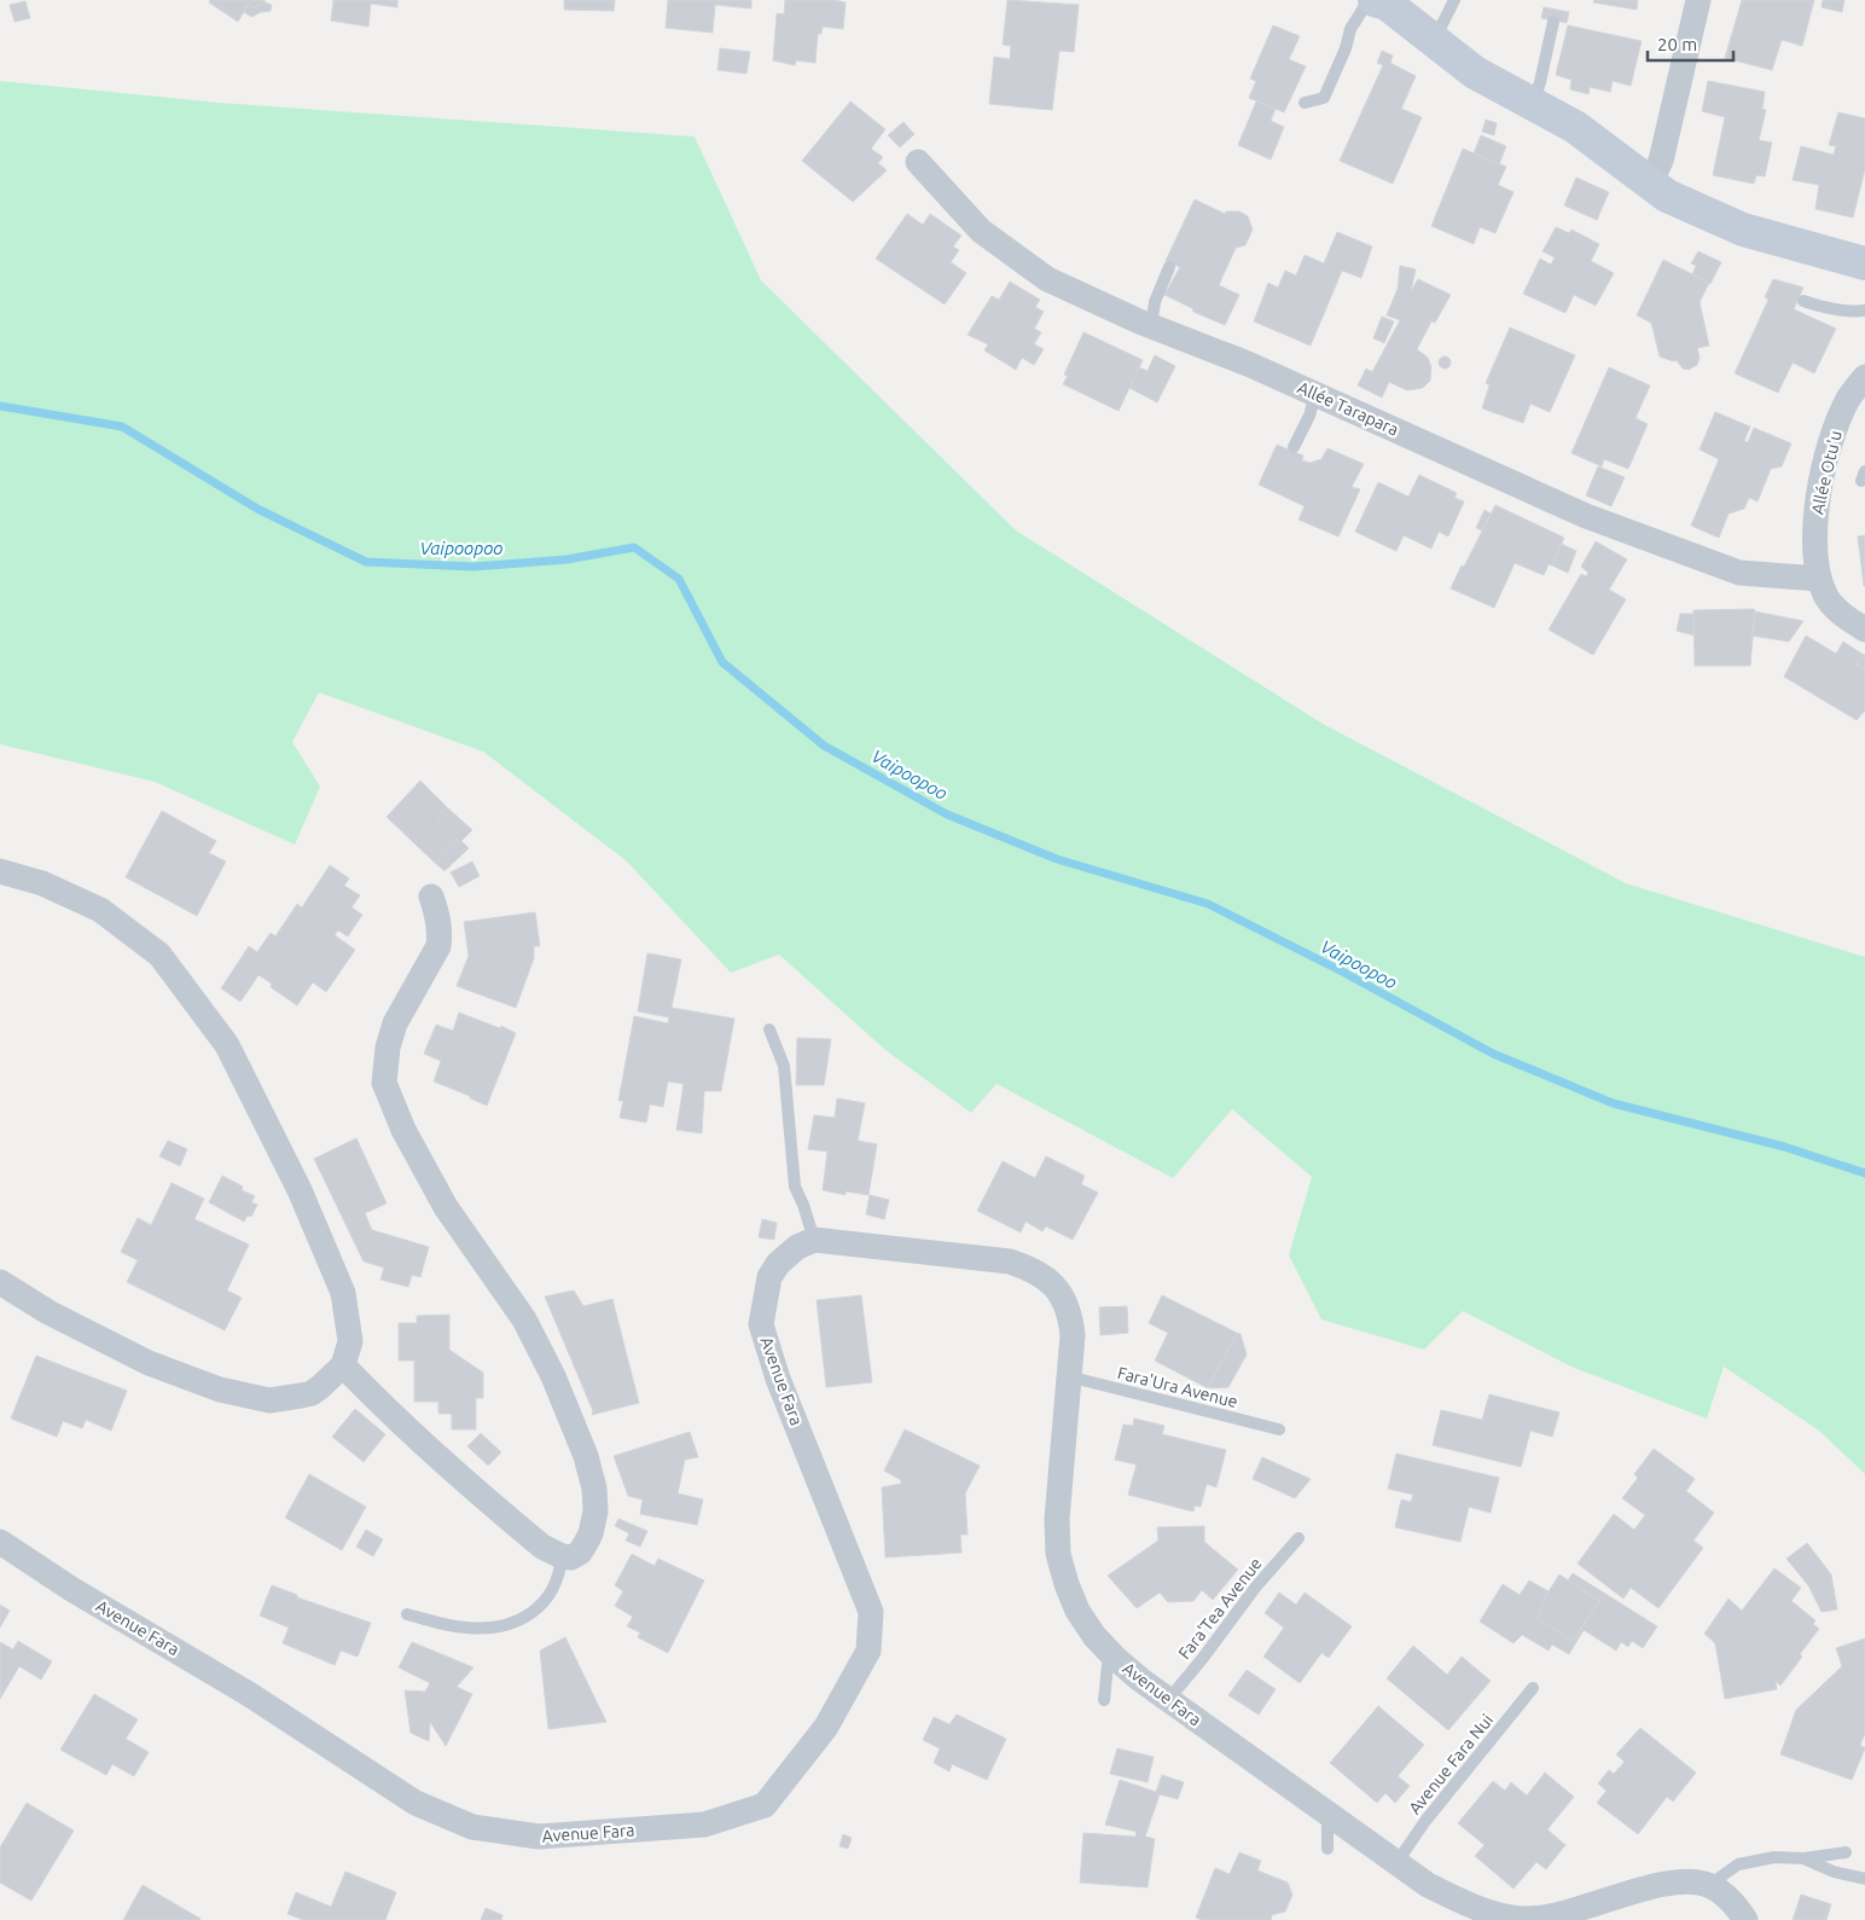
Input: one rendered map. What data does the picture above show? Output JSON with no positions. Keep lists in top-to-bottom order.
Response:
{
  "streets": {
    "street": ["Allée Tarapara", "Allée Otu'u", "Avenue Fara"],
    "lane": ["Fara'Ura Avenue", "Fara'Tea Avenue", "Avenue Fara Nui"]
  },
  "crossings": [
    ["Allée Tarapara", "Allée Otu'u"],
    ["Avenue Fara", "Fara'Ura Avenue"],
    ["Avenue Fara", "Fara'Tea Avenue"],
    ["Avenue Fara", "Avenue Fara Nui"]
  ],
  "water": ["Vaipoopoo"],
  "scale_bar": "20 m"
}
